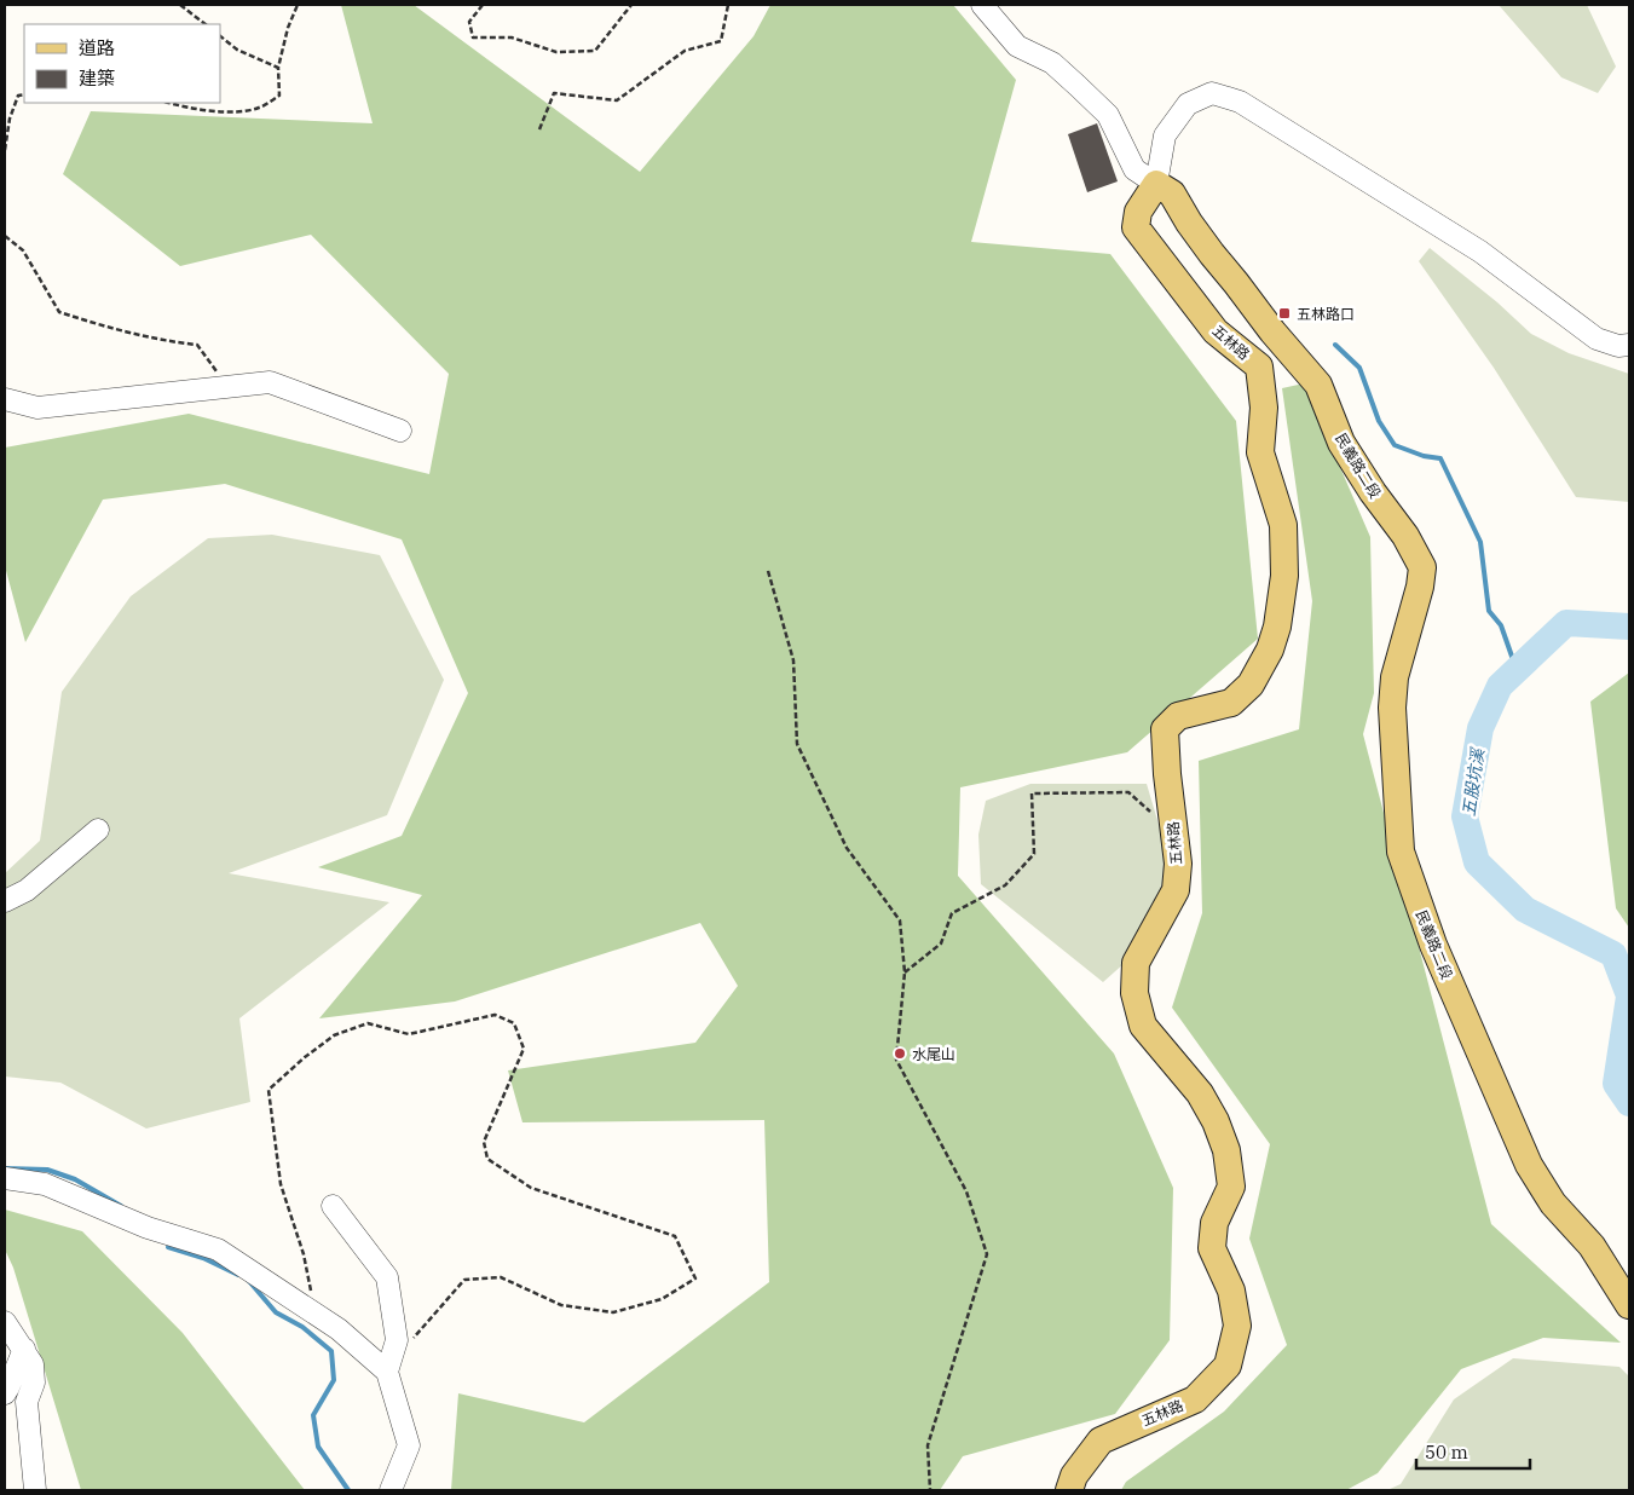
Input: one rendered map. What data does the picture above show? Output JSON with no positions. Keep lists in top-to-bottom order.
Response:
{
  "streets": {
    "main road": ["五林路", "民義路二段"]
  },
  "crossings": [
    ["五林路", "民義路二段"]
  ],
  "water": ["五股坑溪"],
  "places": {
    "transit": ["五林路口"],
    "other": ["水尾山"]
  },
  "legend": ["道路", "建築"],
  "scale_bar": "50 m"
}
